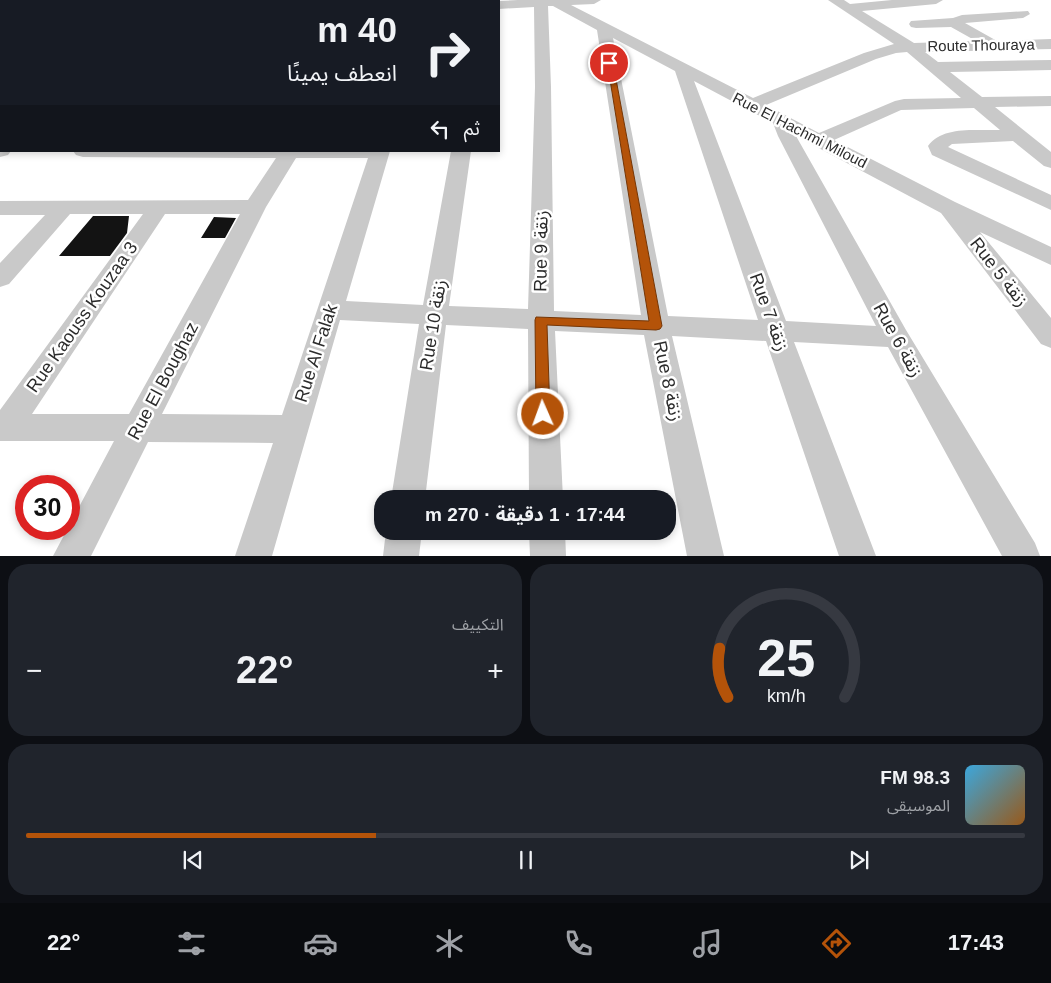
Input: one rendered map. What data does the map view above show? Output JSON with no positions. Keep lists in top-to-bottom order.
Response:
{
  "streets": {
    "street": [
      "Route Thouraya",
      "Rue El Hachmi Miloud",
      "Rue 9 زنقة",
      "Rue 5 زنقة",
      "Rue 7 زنقة",
      "Rue Kaouss Kouzaa 3",
      "Rue 10 زنقة",
      "Rue 6 زنقة",
      "Rue Al Falak",
      "Rue El Boughaz",
      "Rue 8 زنقة"
    ]
  },
  "crossings": [
    ["Route Thouraya", "Rue El Hachmi Miloud"],
    ["Rue El Hachmi Miloud", "Rue 9 زنقة"],
    ["Rue El Hachmi Miloud", "Rue 5 زنقة"],
    ["Rue El Hachmi Miloud", "Rue 7 زنقة"],
    ["Rue El Hachmi Miloud", "Rue 6 زنقة"],
    ["Rue El Hachmi Miloud", "Rue 8 زنقة"]
  ],
  "page": {
    "turn": ["40 m", "انعطف يمينًا"],
    "then": "ثم",
    "limit": "30",
    "trip": "17:44 · 1 دقيقة · 270 m",
    "tile": "التكييف",
    "heat": ["−", "22°", "+"],
    "song": ["98.3 FM", "الموسيقى"],
    "tabs": ["17:43", "22°"],
    "gauge": ["25", "km/h"]
  }
}
